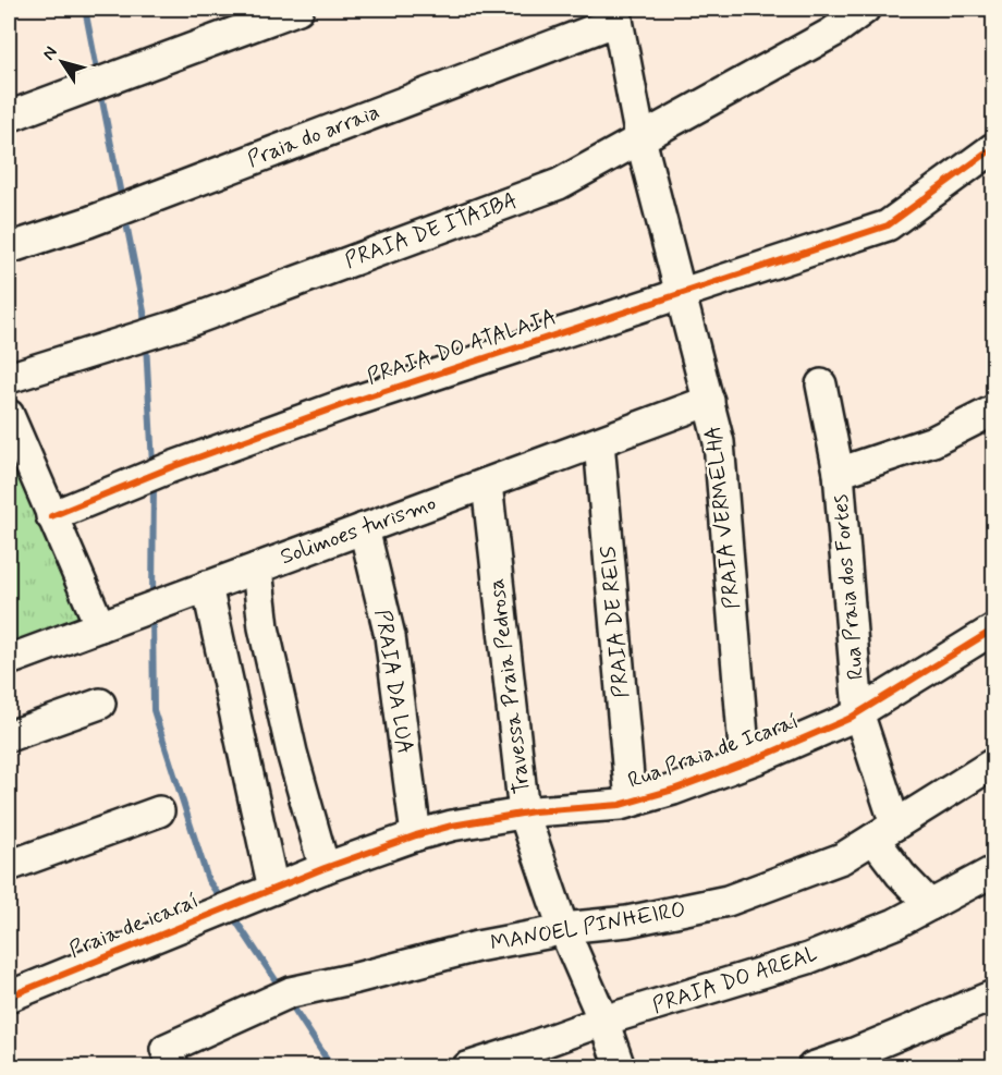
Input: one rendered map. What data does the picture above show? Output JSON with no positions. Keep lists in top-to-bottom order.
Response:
{
  "streets": {
    "street": [
      "Praia do arraia",
      "PRAIA DE ITAIBA",
      "PRAIA DO ATALAIA",
      "PRAIA VERMELHA",
      "Solimoes turismo",
      "Rua Praia dos Fortes",
      "PRAIA DE REIS",
      "PRAIA DA LUA",
      "Travessa Praia Pedrosa",
      "Rua Praia de Icaraí",
      "Praia de icaraí",
      "MANOEL PINHEIRO",
      "PRAIA DO AREAL"
    ]
  },
  "crossings": [
    ["Praia do arraia", "PRAIA VERMELHA"],
    ["PRAIA DE ITAIBA", "PRAIA VERMELHA"],
    ["PRAIA DO ATALAIA", "PRAIA VERMELHA"],
    ["PRAIA VERMELHA", "Solimoes turismo"],
    ["PRAIA VERMELHA", "Rua Praia de Icaraí"],
    ["Solimoes turismo", "PRAIA DE REIS"],
    ["Solimoes turismo", "PRAIA DA LUA"],
    ["Solimoes turismo", "Travessa Praia Pedrosa"],
    ["Rua Praia dos Fortes", "Rua Praia de Icaraí"],
    ["Rua Praia dos Fortes", "MANOEL PINHEIRO"],
    ["Rua Praia dos Fortes", "PRAIA DO AREAL"],
    ["PRAIA DE REIS", "Rua Praia de Icaraí"],
    ["PRAIA DA LUA", "Rua Praia de Icaraí"],
    ["Travessa Praia Pedrosa", "Rua Praia de Icaraí"],
    ["Travessa Praia Pedrosa", "MANOEL PINHEIRO"],
    ["Travessa Praia Pedrosa", "PRAIA DO AREAL"],
    ["Rua Praia de Icaraí", "Praia de icaraí"]
  ],
  "north": "top left"
}
